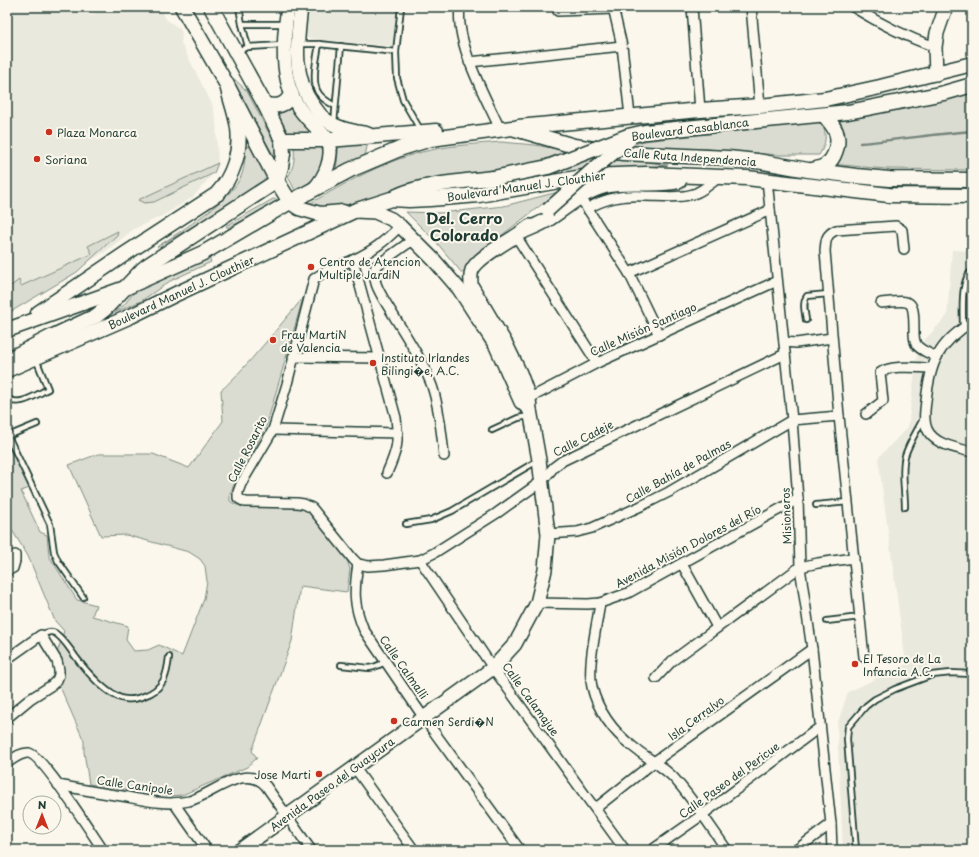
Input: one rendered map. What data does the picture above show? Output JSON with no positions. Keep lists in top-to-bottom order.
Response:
{
  "streets": {
    "main road": ["Boulevard Casablanca", "Calle Ruta Independencia", "Boulevard Manuel J. Clouthier"],
    "street": [
      "Calle Misión Santiago",
      "Calle Cadeje",
      "Calle Rosarito",
      "Calle Bahía de Palmas",
      "Misioneros",
      "Avenida Misión Dolores del Río",
      "Calle Calmalli",
      "Calle Calamajue",
      "Isla Cerralvo",
      "Calle Paseo del Pericue",
      "Avenida Paseo del Guaycura",
      "Calle Canipole"
    ]
  },
  "crossings": [
    ["Boulevard Casablanca", "Calle Ruta Independencia"],
    ["Boulevard Casablanca", "Boulevard Manuel J. Clouthier"],
    ["Boulevard Casablanca", "Avenida Paseo del Guaycura"],
    ["Calle Ruta Independencia", "Boulevard Manuel J. Clouthier"],
    ["Calle Ruta Independencia", "Misioneros"],
    ["Boulevard Manuel J. Clouthier", "Avenida Paseo del Guaycura"],
    ["Calle Misión Santiago", "Misioneros"],
    ["Calle Misión Santiago", "Avenida Paseo del Guaycura"],
    ["Calle Cadeje", "Calle Rosarito"],
    ["Calle Cadeje", "Misioneros"],
    ["Calle Cadeje", "Calle Calmalli"],
    ["Calle Cadeje", "Calle Calamajue"],
    ["Calle Cadeje", "Avenida Paseo del Guaycura"],
    ["Calle Rosarito", "Calle Calmalli"],
    ["Calle Rosarito", "Avenida Paseo del Guaycura"],
    ["Calle Bahía de Palmas", "Misioneros"],
    ["Calle Bahía de Palmas", "Avenida Paseo del Guaycura"],
    ["Misioneros", "Avenida Misión Dolores del Río"],
    ["Misioneros", "Isla Cerralvo"],
    ["Misioneros", "Calle Paseo del Pericue"],
    ["Avenida Misión Dolores del Río", "Avenida Paseo del Guaycura"],
    ["Calle Calmalli", "Avenida Paseo del Guaycura"],
    ["Calle Calamajue", "Isla Cerralvo"],
    ["Calle Calamajue", "Avenida Paseo del Guaycura"],
    ["Avenida Paseo del Guaycura", "Calle Canipole"]
  ],
  "districts": ["Del. Cerro Colorado"],
  "places": [
    "Plaza Monarca",
    "Soriana",
    "Centro de Atencion Multiple JardiN",
    "Fray MartiN de Valencia",
    "Instituto Irlandes Bilingi�e, A.C.",
    "El Tesoro de La Infancia A.C.",
    "Carmen Serdi�N",
    "Jose Marti"
  ],
  "north": "top"
}
